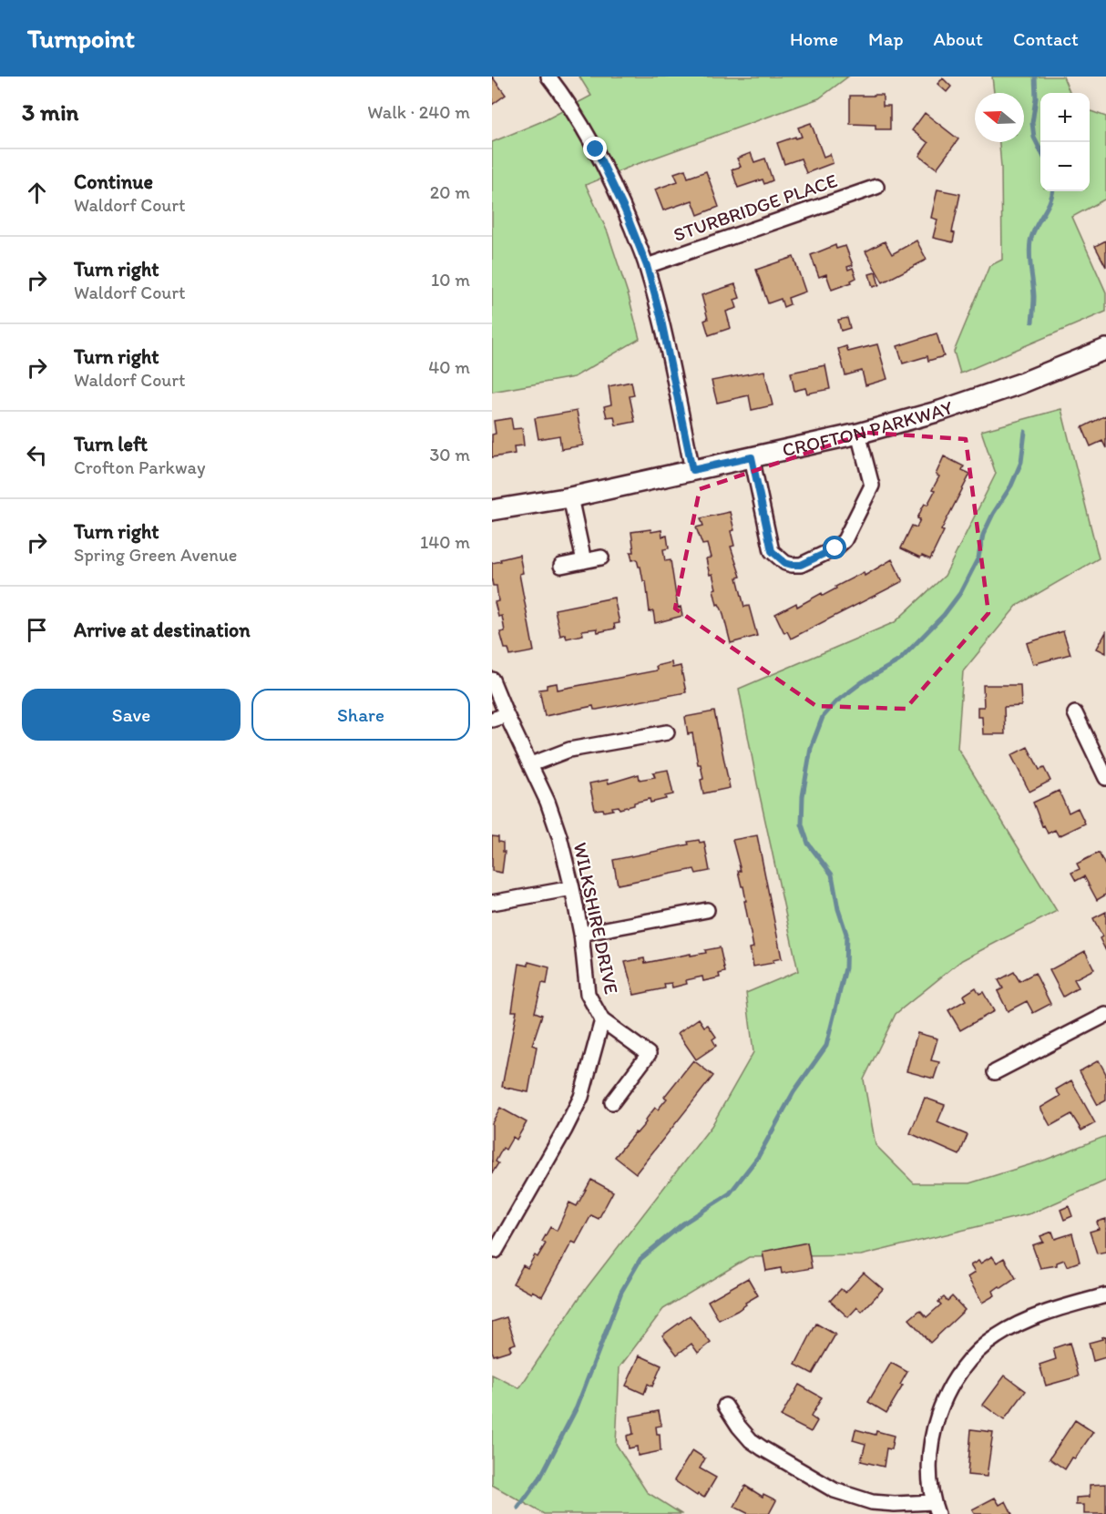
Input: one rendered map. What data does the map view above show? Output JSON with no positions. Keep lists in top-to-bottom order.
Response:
{
  "streets": {
    "street": ["STURBRIDGE PLACE", "CROFTON PARKWAY", "WILKSHIRE DRIVE"]
  },
  "north": "left",
  "page": {
    "header": "Turnpoint",
    "nav": [
      "Home",
      "Map",
      "About",
      "Contact"
    ],
    "heading": ["3 min", "Walk · 240 m"],
    "map_buttons": ["+", "−"],
    "list": [
      ["Continue", "Waldorf Court", "20 m"],
      ["Turn right", "Waldorf Court", "10 m"],
      ["Turn right", "Waldorf Court", "40 m"],
      ["Turn left", "Crofton Parkway", "30 m"],
      ["Turn right", "Spring Green Avenue", "140 m"],
      "Arrive at destination"
    ],
    "buttons": ["Save", "Share"]
  }
}
